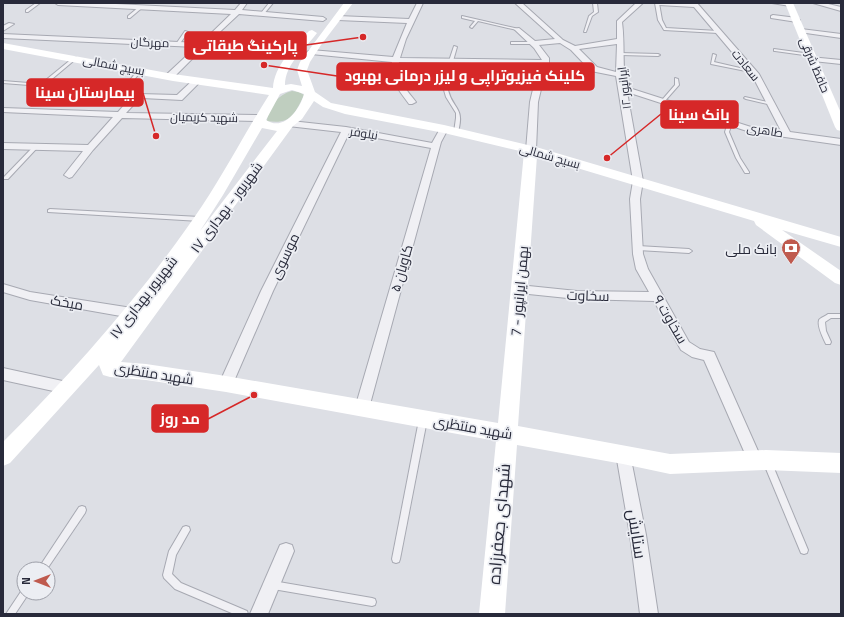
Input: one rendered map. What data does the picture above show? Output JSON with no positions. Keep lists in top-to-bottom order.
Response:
{
  "streets": {
    "main road": [
      "بسیج شمالی",
      "حافظ شرقی",
      "۱۷ شهریور - بهداری",
      "بهمن ایرانپور - 7",
      "۱۷ شهریور بهداری",
      "شهید منتظری",
      "شهدای جعفرزاده"
    ],
    "street": [
      "مهرگان",
      "سعادت",
      "ایرانپور ۱۲",
      "شهید کریمیان",
      "طاهری",
      "نیلوفر",
      "موسوی",
      "کاویان ۵",
      "سخاوت",
      "میخک",
      "سخاوت ۹",
      "ستایش"
    ]
  },
  "crossings": [
    ["مهرگان", "۱۷ شهریور بهداری"],
    ["بسیج شمالی", "ایرانپور ۱۲"],
    ["بسیج شمالی", "۱۷ شهریور - بهداری"],
    ["بسیج شمالی", "کاویان ۵"],
    ["بسیج شمالی", "بهمن ایرانپور - 7"],
    ["بسیج شمالی", "۱۷ شهریور بهداری"],
    ["بسیج شمالی", "سخاوت ۹"],
    ["سعادت", "طاهری"],
    ["ایرانپور ۱۲", "طاهری"],
    ["ایرانپور ۱۲", "سخاوت ۹"],
    ["شهید کریمیان", "۱۷ شهریور بهداری"],
    ["نیلوفر", "۱۷ شهریور - بهداری"],
    ["نیلوفر", "موسوی"],
    ["نیلوفر", "کاویان ۵"],
    ["۱۷ شهریور - بهداری", "شهید منتظری"],
    ["موسوی", "شهید منتظری"],
    ["کاویان ۵", "شهید منتظری"],
    ["بهمن ایرانپور - 7", "سخاوت"],
    ["بهمن ایرانپور - 7", "شهید منتظری"],
    ["بهمن ایرانپور - 7", "شهدای جعفرزاده"],
    ["سخاوت", "سخاوت ۹"],
    ["۱۷ شهریور بهداری", "میخک"],
    ["سخاوت ۹", "شهید منتظری"],
    ["شهید منتظری", "شهدای جعفرزاده"],
    ["شهید منتظری", "ستایش"]
  ],
  "places": {
    "other": [
      "پارکینگ طبقاتی",
      "کلینک فیزیوتراپی و لیزر درمانی بهبود",
      "بیمارستان سینا",
      "بانک سینا",
      "مد روز"
    ],
    "bank": ["بانک ملی"]
  },
  "north": "left"
}
